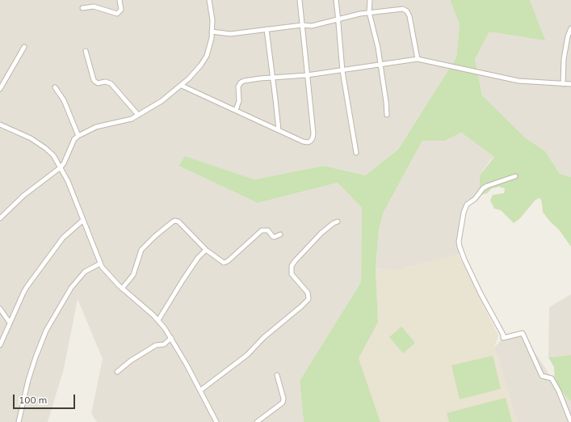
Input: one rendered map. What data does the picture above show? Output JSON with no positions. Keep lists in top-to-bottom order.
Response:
{
  "scale_bar": "100 m"
}
